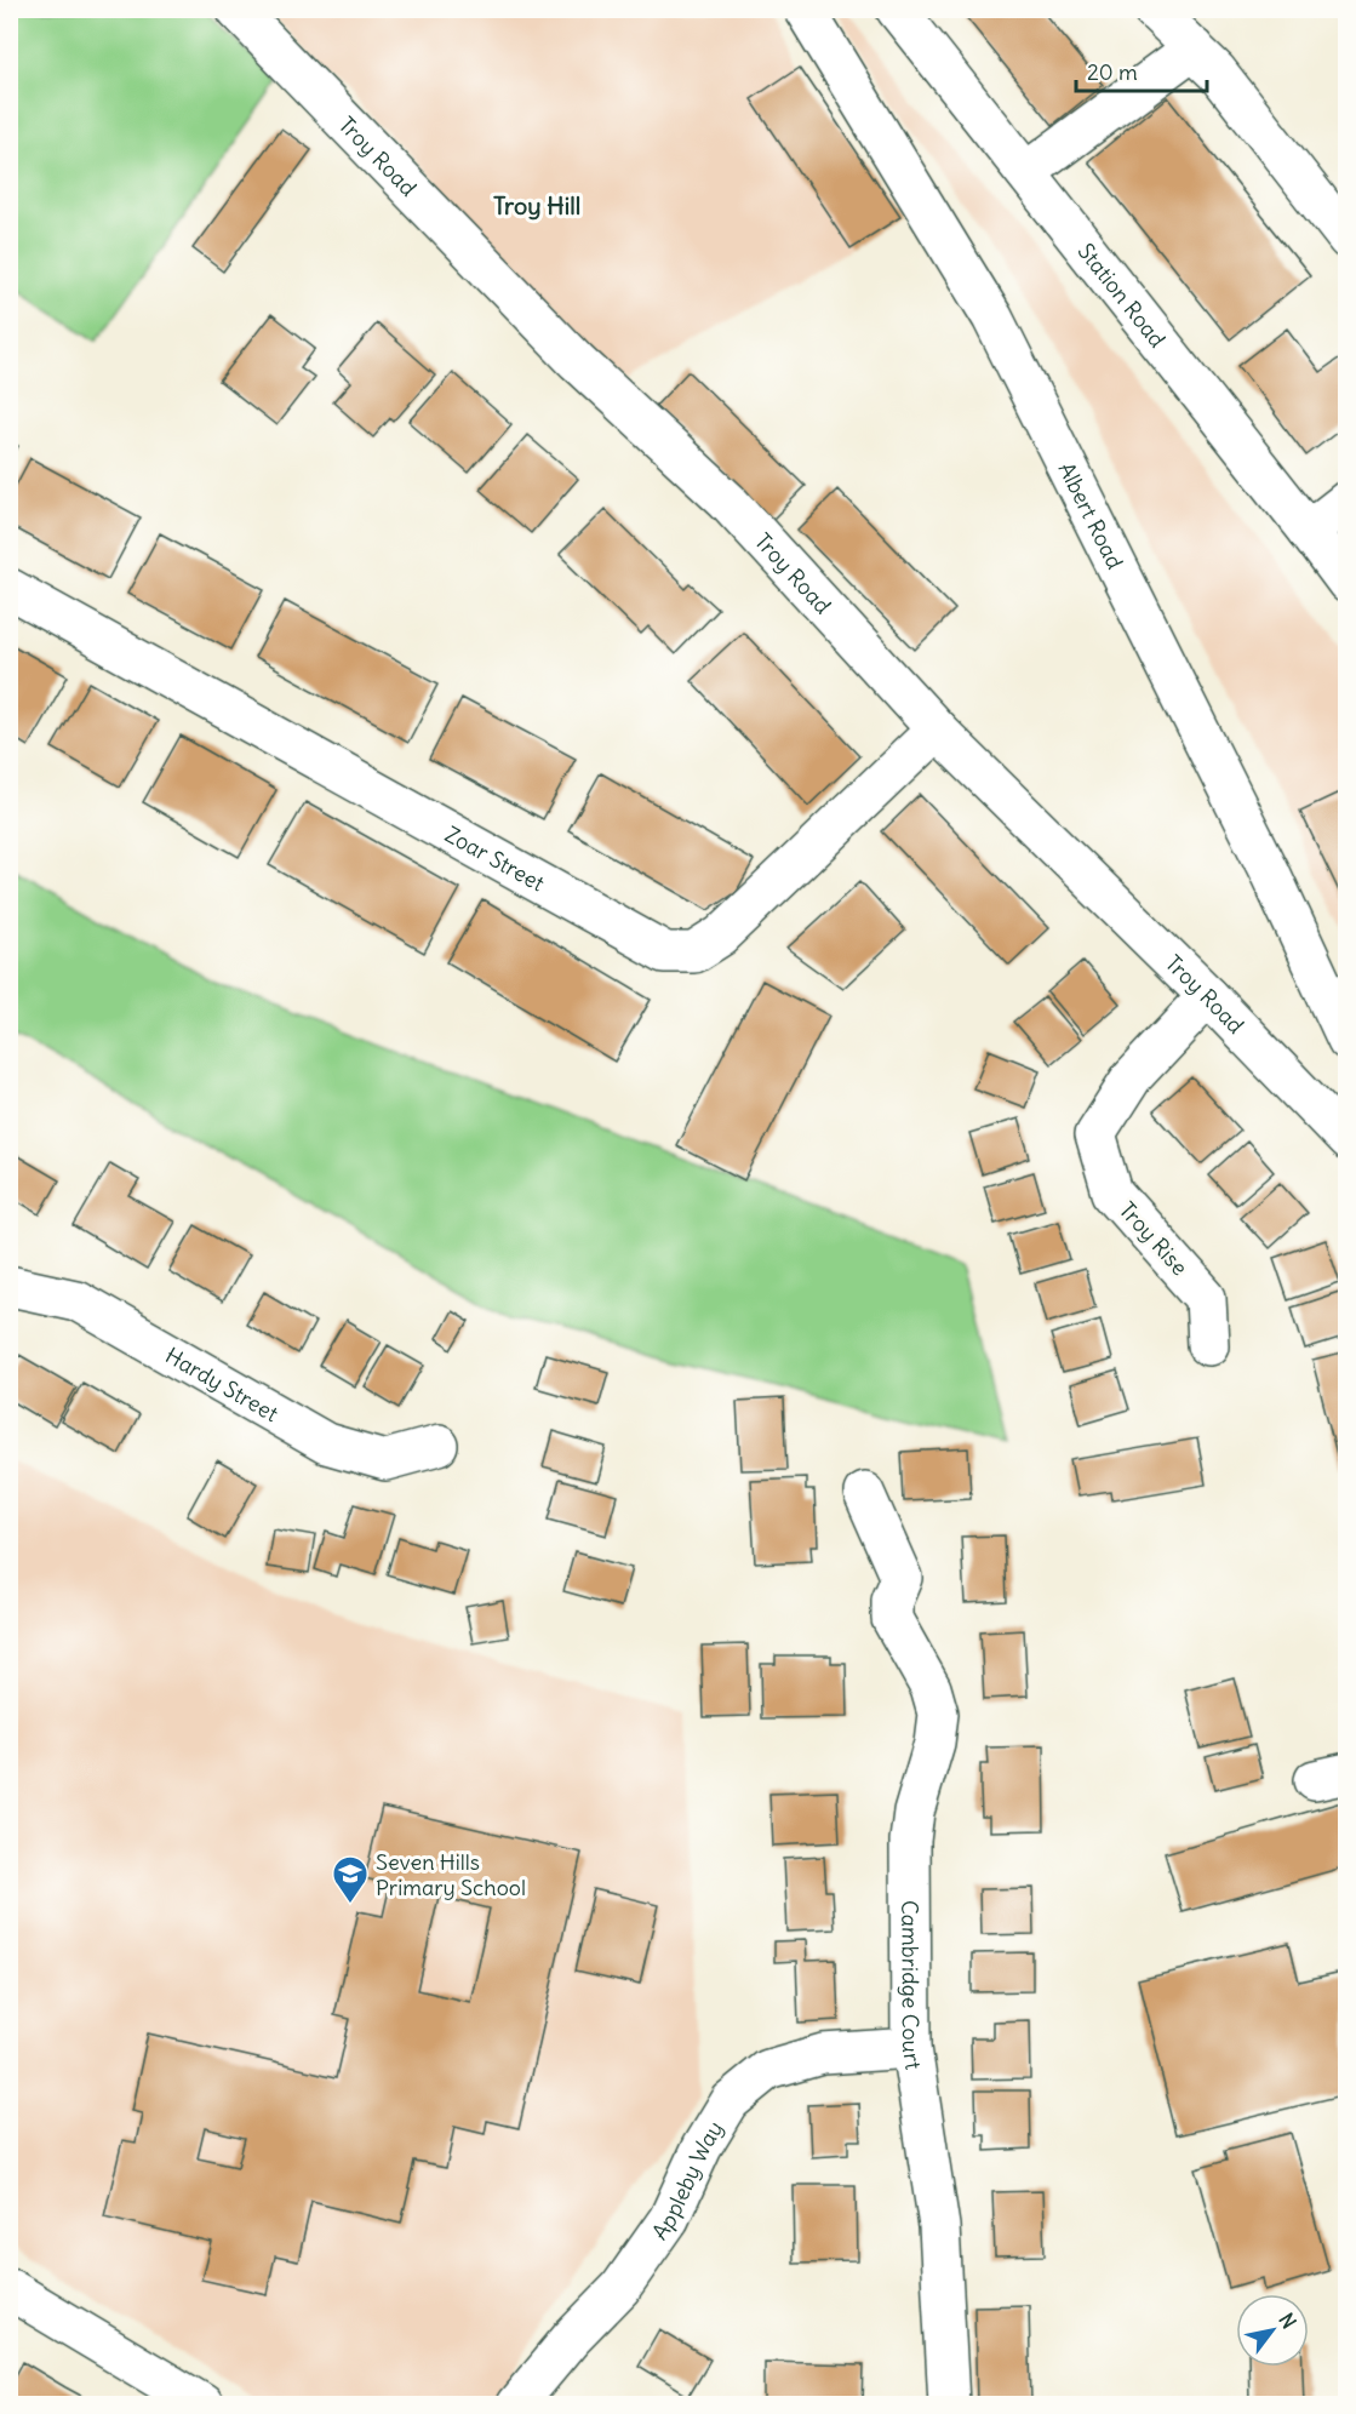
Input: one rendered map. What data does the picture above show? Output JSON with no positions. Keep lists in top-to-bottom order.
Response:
{
  "streets": {
    "street": [
      "Troy Road",
      "Station Road",
      "Albert Road",
      "Zoar Street",
      "Troy Rise",
      "Hardy Street",
      "Cambridge Court",
      "Appleby Way"
    ]
  },
  "crossings": [
    ["Troy Road", "Zoar Street"],
    ["Troy Road", "Troy Rise"],
    ["Cambridge Court", "Appleby Way"]
  ],
  "districts": ["Troy Hill"],
  "places": {
    "school or university": ["Seven Hills Primary School"]
  },
  "scale_bar": "20 m",
  "north": "top right"
}
